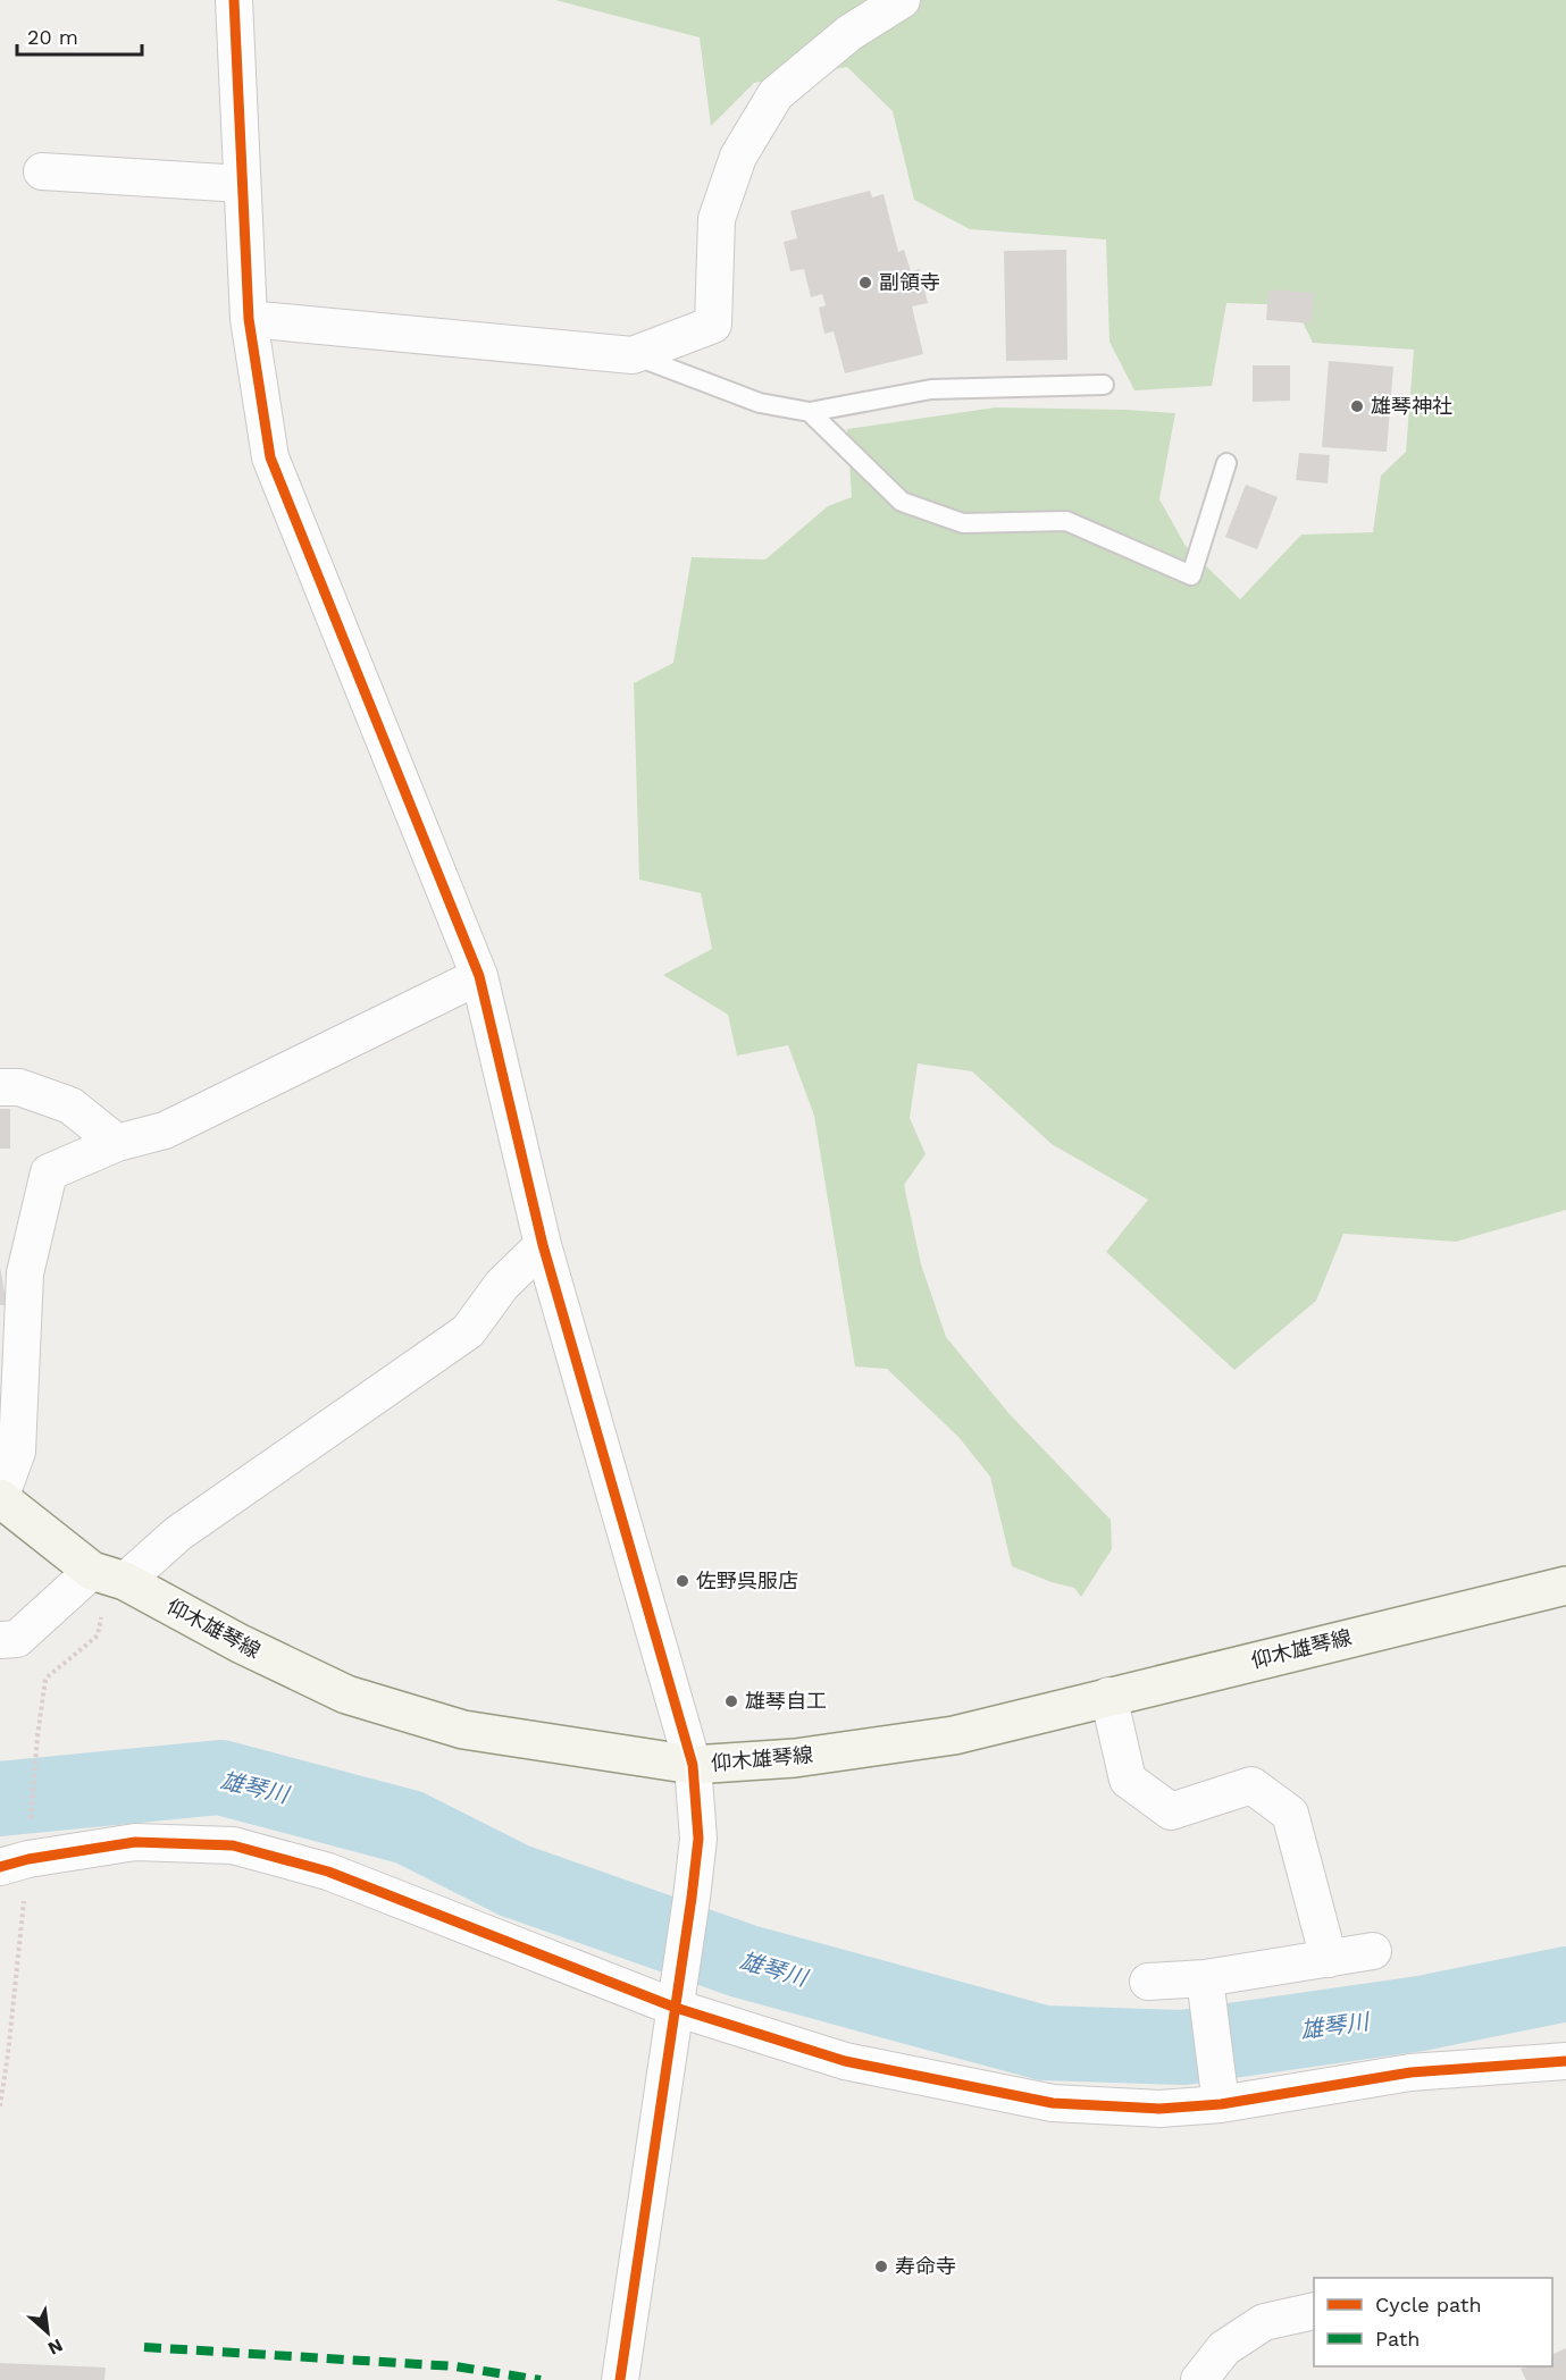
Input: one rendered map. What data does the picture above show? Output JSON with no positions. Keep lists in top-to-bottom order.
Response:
{
  "streets": {
    "main road": ["仰木雄琴線"]
  },
  "water": ["雄琴川"],
  "places": [
    "副領寺",
    "雄琴神社",
    "佐野呉服店",
    "雄琴自工",
    "寿命寺"
  ],
  "legend": ["Cycle path", "Path"],
  "scale_bar": "20 m",
  "north": "bottom right"
}
